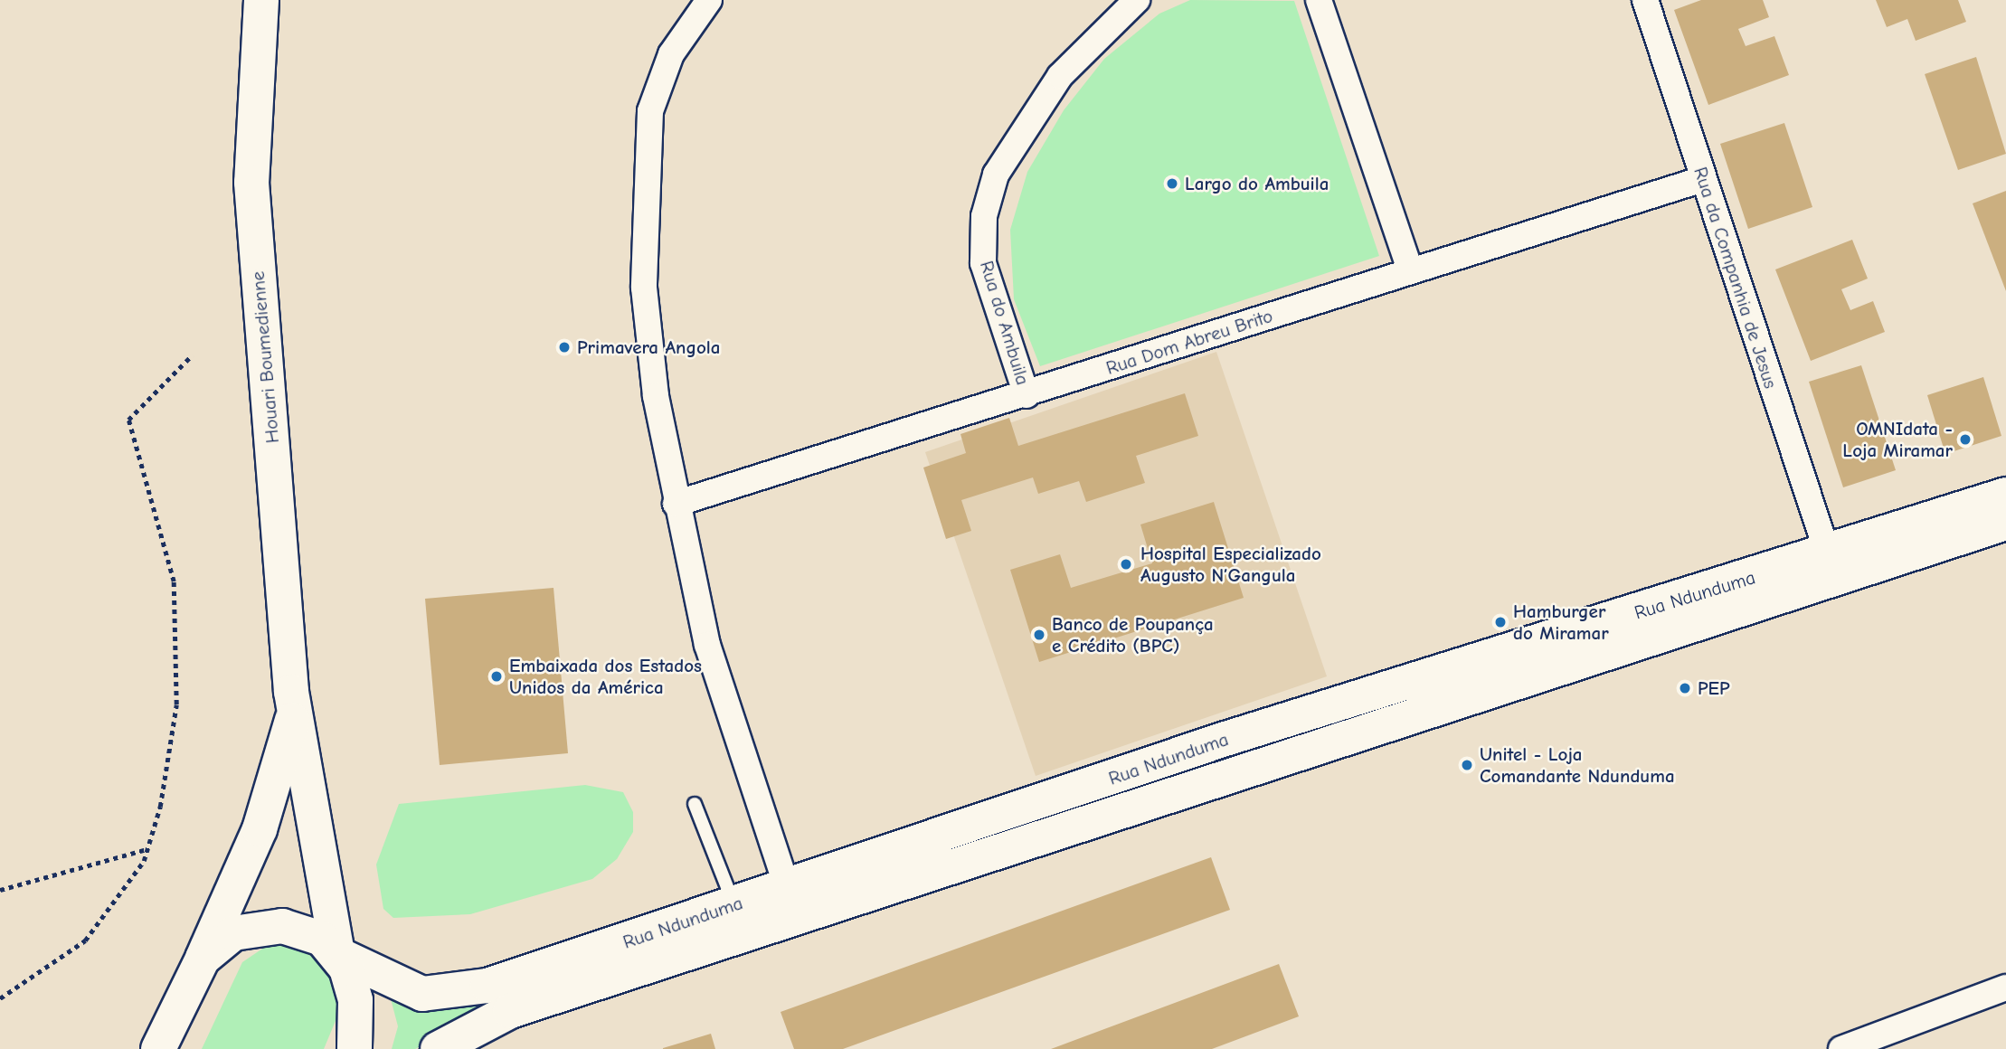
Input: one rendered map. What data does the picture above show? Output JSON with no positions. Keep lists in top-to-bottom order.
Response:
{
  "streets": {
    "main road": ["Houari Boumedienne", "Rua Ndunduma"],
    "street": ["Rua da Companhia de Jesus", "Rua do Ambuila", "Rua Dom Abreu Brito"]
  },
  "crossings": [
    ["Rua da Companhia de Jesus", "Rua Dom Abreu Brito"],
    ["Rua da Companhia de Jesus", "Rua Ndunduma"],
    ["Rua do Ambuila", "Rua Dom Abreu Brito"],
    ["Houari Boumedienne", "Rua Ndunduma"]
  ],
  "places": [
    "Largo do Ambuila",
    "Primavera Angola",
    "OMNIdata - Loja Miramar",
    "Hospital Especializado Augusto N’Gangula",
    "Hamburger do Miramar",
    "Banco de Poupança e Crédito (BPC)",
    "Embaixada dos Estados Unidos da América",
    "PEP",
    "Unitel - Loja Comandante Ndunduma"
  ]
}
